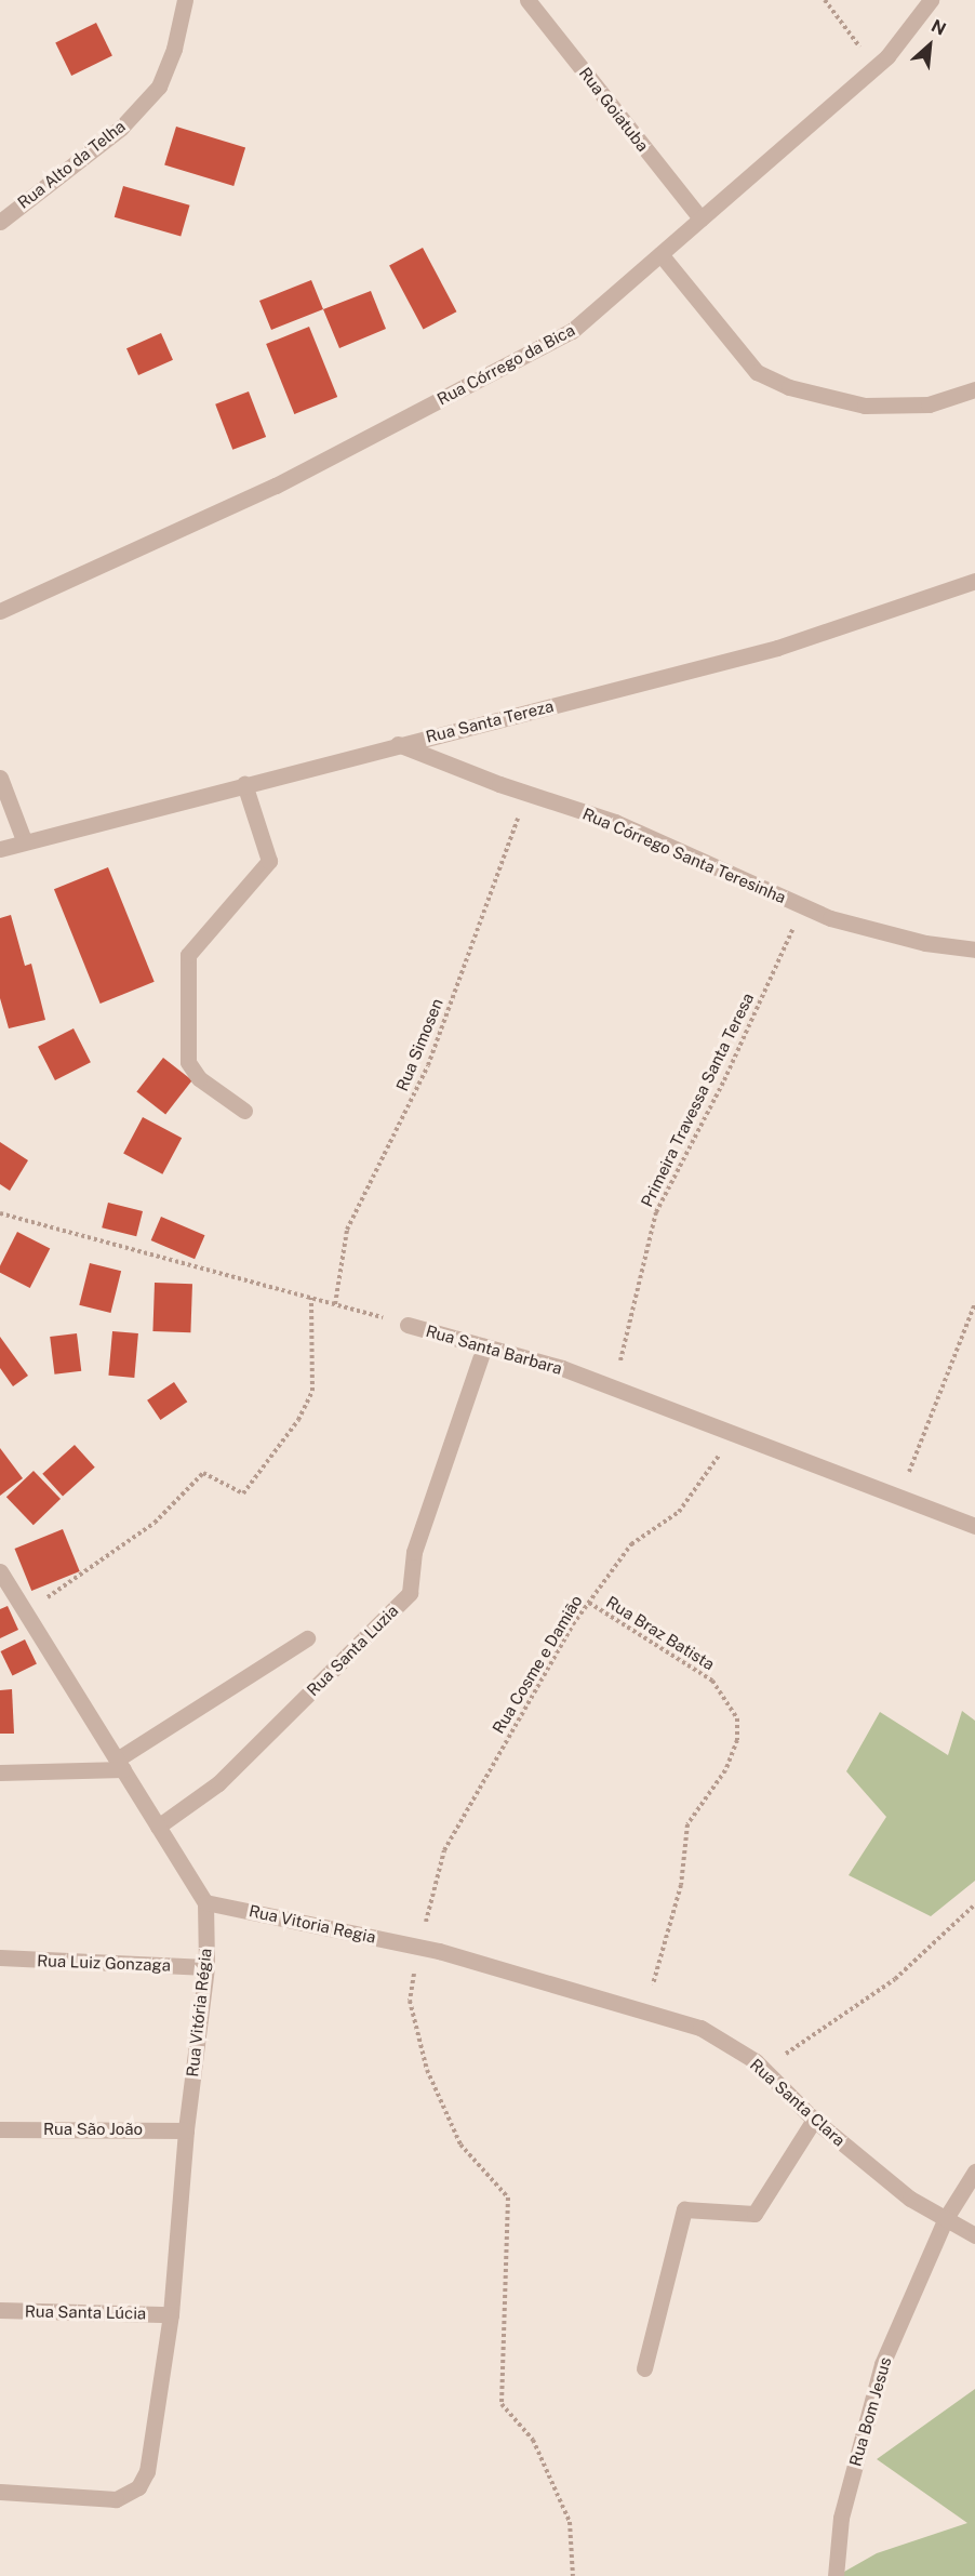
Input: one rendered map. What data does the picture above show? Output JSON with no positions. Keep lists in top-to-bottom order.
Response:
{
  "streets": {
    "street": [
      "Rua Goiatuba",
      "Rua Alto da Telha",
      "Rua Córrego da Bica",
      "Rua Santa Tereza",
      "Rua Córrego Santa Teresinha",
      "Rua Santa Barbara",
      "Rua Santa Luzia",
      "Rua Vitoria Regia",
      "Rua Luiz Gonzaga",
      "Rua Vitória Régia",
      "Rua Santa Clara",
      "Rua São João",
      "Rua Santa Lúcia",
      "Rua Bom Jesus"
    ],
    "path": [
      "Rua Simosen",
      "Primeira Travessa Santa Teresa",
      "Rua Braz Batista",
      "Rua Cosme e Damião"
    ]
  },
  "crossings": [
    ["Rua Goiatuba", "Rua Córrego da Bica"],
    ["Rua Santa Tereza", "Rua Córrego Santa Teresinha"],
    ["Rua Córrego Santa Teresinha", "Rua Simosen"],
    ["Rua Córrego Santa Teresinha", "Primeira Travessa Santa Teresa"],
    ["Rua Simosen", "Rua Santa Barbara"],
    ["Primeira Travessa Santa Teresa", "Rua Santa Barbara"],
    ["Rua Santa Barbara", "Rua Santa Luzia"],
    ["Rua Santa Barbara", "Rua Cosme e Damião"],
    ["Rua Braz Batista", "Rua Cosme e Damião"],
    ["Rua Braz Batista", "Rua Santa Clara"],
    ["Rua Cosme e Damião", "Rua Vitoria Regia"],
    ["Rua Cosme e Damião", "Rua Santa Clara"],
    ["Rua Vitoria Regia", "Rua Vitória Régia"],
    ["Rua Vitoria Regia", "Rua Santa Clara"],
    ["Rua Luiz Gonzaga", "Rua Vitória Régia"],
    ["Rua Vitória Régia", "Rua São João"],
    ["Rua Vitória Régia", "Rua Santa Lúcia"],
    ["Rua Santa Clara", "Rua Bom Jesus"]
  ],
  "north": "top right"
}
